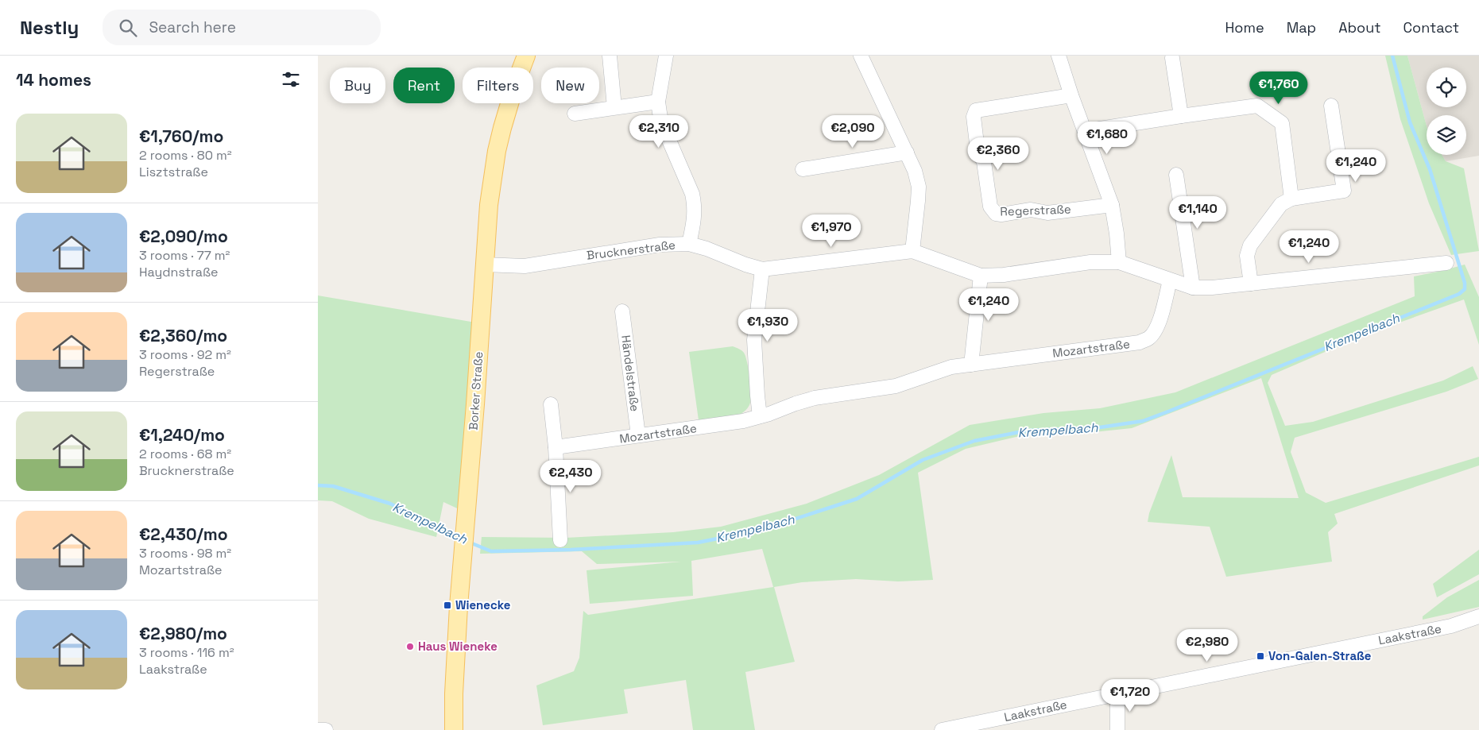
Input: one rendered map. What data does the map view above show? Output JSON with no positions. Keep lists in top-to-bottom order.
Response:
{
  "streets": {
    "main road": ["Borker Straße"],
    "street": [
      "Regerstraße",
      "Brucknerstraße",
      "Mozartstraße",
      "Händelstraße",
      "Laakstraße"
    ]
  },
  "crossings": [
    ["Brucknerstraße", "Mozartstraße"],
    ["Brucknerstraße", "Borker Straße"],
    ["Mozartstraße", "Händelstraße"]
  ],
  "water": ["Krempelbach"],
  "places": {
    "transit": ["Wienecke", "Von-Galen-Straße"],
    "other": ["Haus Wieneke"]
  },
  "page": {
    "header": "Nestly",
    "search": "Search here",
    "nav": [
      "Home",
      "Map",
      "About",
      "Contact"
    ],
    "heading": "14 homes",
    "chip": [
      "Buy",
      "Rent",
      "Filters",
      "New"
    ],
    "price": [
      "€1,760",
      "€2,310",
      "€2,090",
      "€1,680",
      "€2,360",
      "€1,240",
      "€1,140",
      "€1,970",
      "€1,240",
      "€1,240",
      "€1,930",
      "€2,430",
      "€2,980",
      "€1,720"
    ],
    "list": [
      {
        "name": "€1,760/mo",
        "note": "2 rooms · 80 m² · Lisztstraße"
      },
      {
        "name": "€2,090/mo",
        "note": "3 rooms · 77 m² · Haydnstraße"
      },
      {
        "name": "€2,360/mo",
        "note": "3 rooms · 92 m² · Regerstraße"
      },
      {
        "name": "€1,240/mo",
        "note": "2 rooms · 68 m² · Brucknerstraße"
      },
      {
        "name": "€2,430/mo",
        "note": "3 rooms · 98 m² · Mozartstraße"
      },
      {
        "name": "€2,980/mo",
        "note": "3 rooms · 116 m² · Laakstraße"
      }
    ]
  }
}
